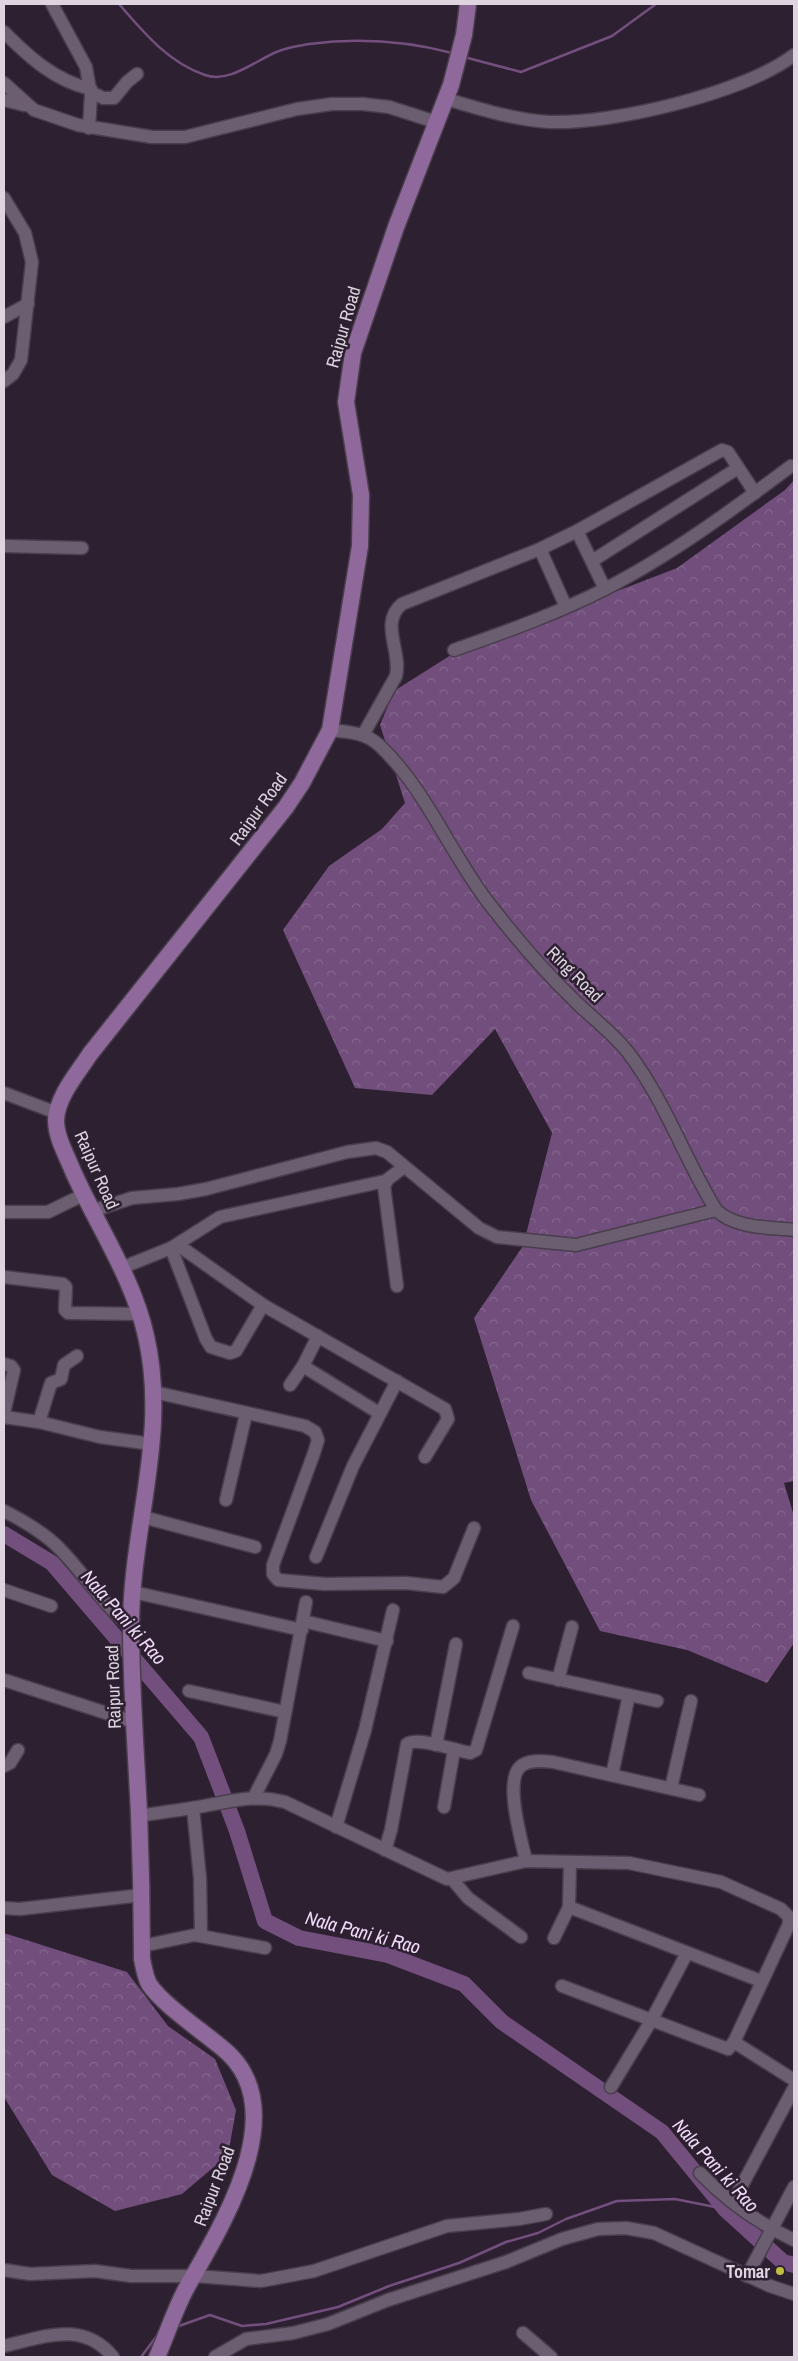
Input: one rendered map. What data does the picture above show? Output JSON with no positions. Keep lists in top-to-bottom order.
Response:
{
  "streets": {
    "main road": ["Raipur Road"],
    "street": ["Ring Road"]
  },
  "crossings": [
    ["Raipur Road", "Ring Road"]
  ],
  "water": ["Nala Pani ki Rao"],
  "places": ["Tomar"]
}
